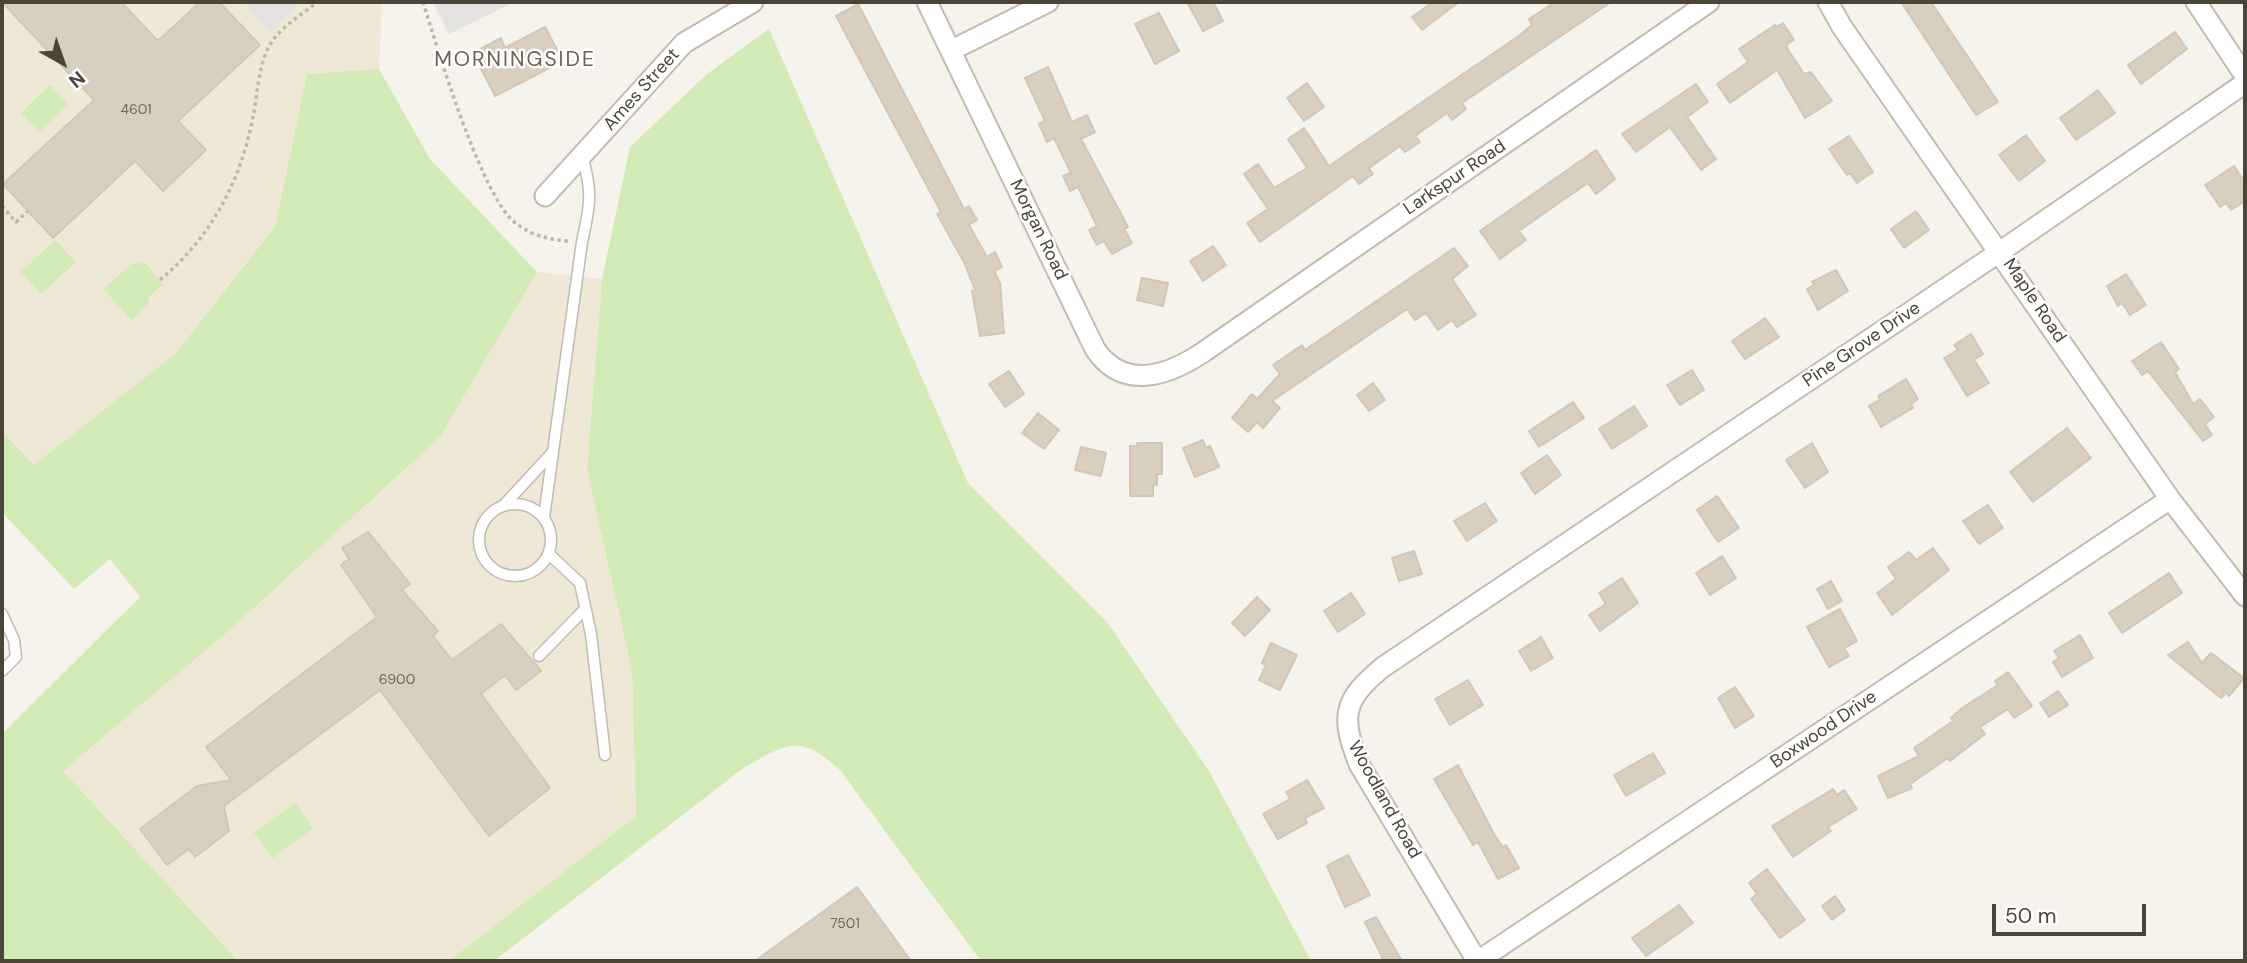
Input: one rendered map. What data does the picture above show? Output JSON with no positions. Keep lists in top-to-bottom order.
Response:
{
  "streets": {
    "street": [
      "Ames Street",
      "Larkspur Road",
      "Morgan Road",
      "Maple Road",
      "Pine Grove Drive",
      "Boxwood Drive",
      "Woodland Road"
    ]
  },
  "crossings": [
    ["Larkspur Road", "Morgan Road"],
    ["Maple Road", "Pine Grove Drive"],
    ["Maple Road", "Boxwood Drive"],
    ["Pine Grove Drive", "Woodland Road"],
    ["Boxwood Drive", "Woodland Road"]
  ],
  "districts": ["MORNINGSIDE"],
  "house_numbers": ["4601", "6900", "7501"],
  "scale_bar": "50 m",
  "north": "bottom right"
}
